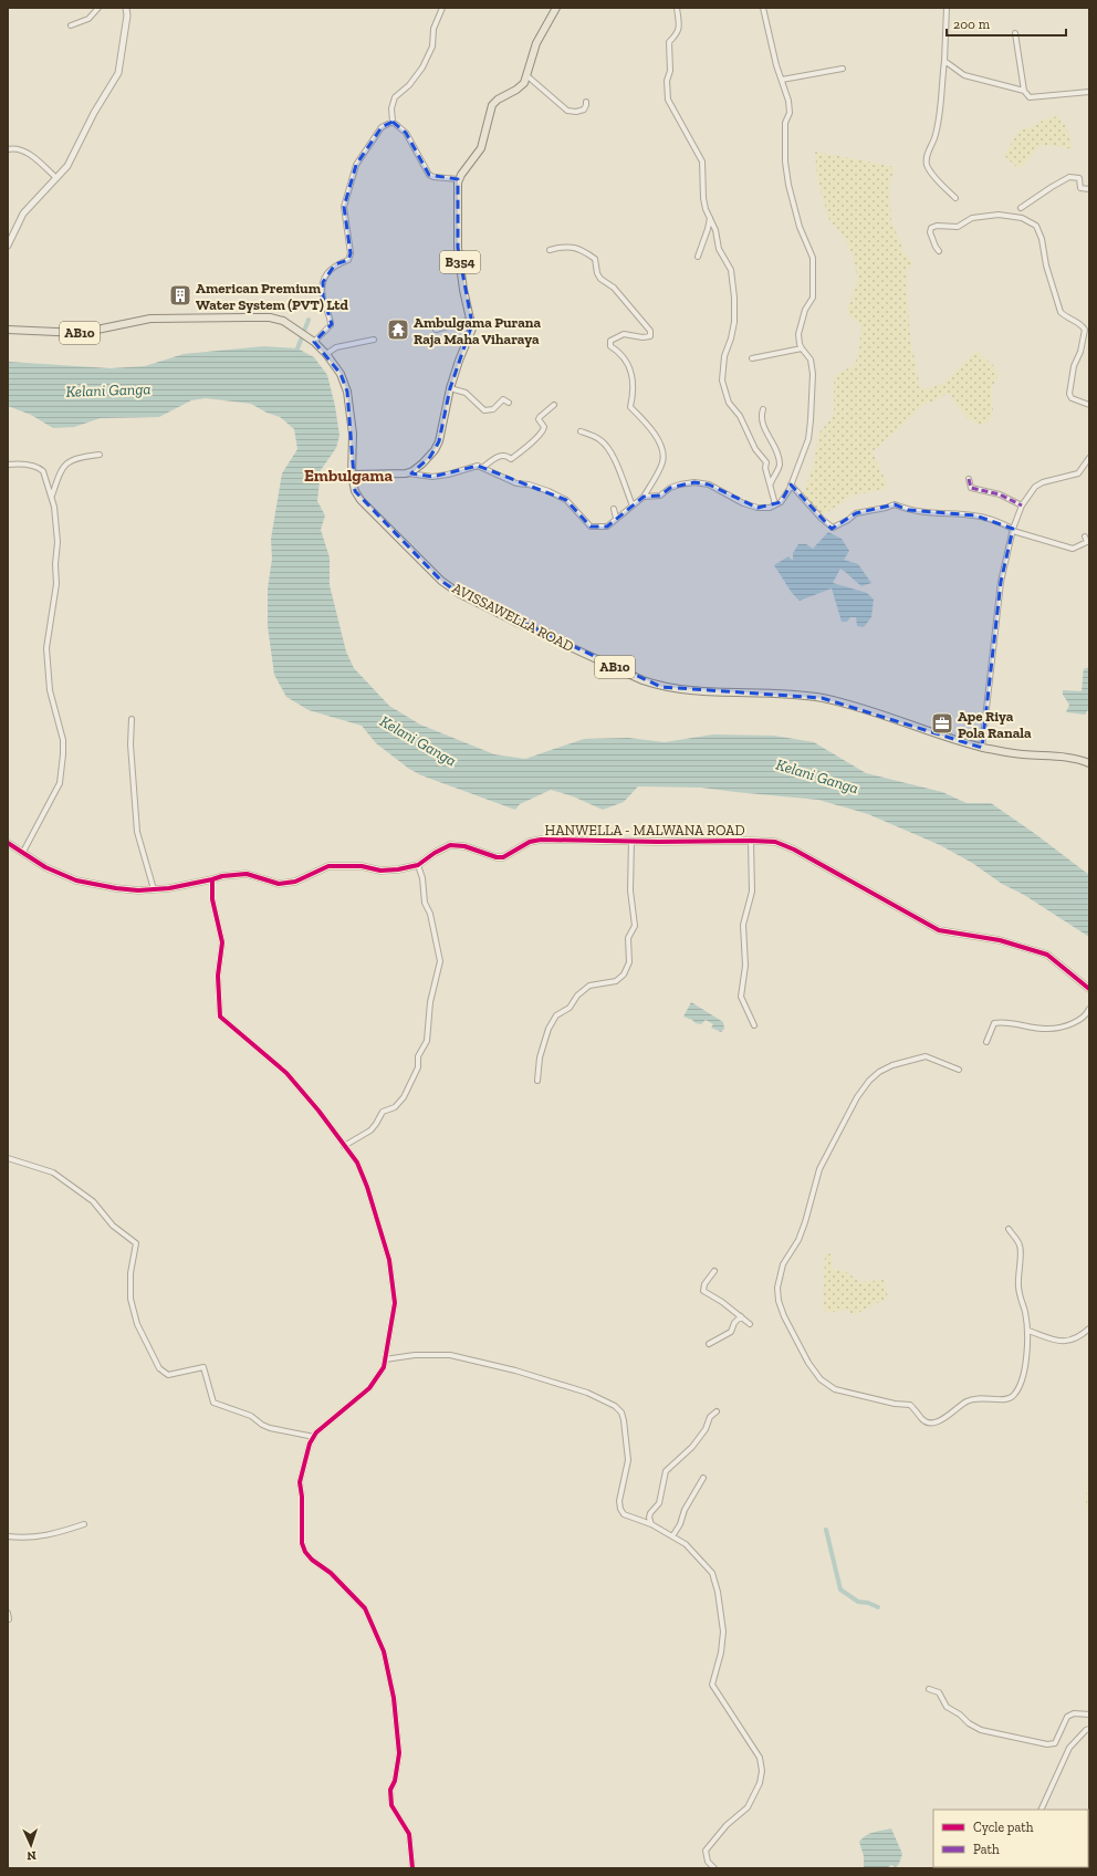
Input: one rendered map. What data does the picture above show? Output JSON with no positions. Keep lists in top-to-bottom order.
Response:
{
  "streets": {
    "main road": ["B354", "AB10", "AVISSAWELLA ROAD"],
    "street": ["HANWELLA - MALWANA ROAD"]
  },
  "districts": ["Embulgama"],
  "water": ["Kelani Ganga"],
  "places": {
    "building": ["American Premium Water System (PVT) Ltd"],
    "temple": ["Ambulgama Purana Raja Maha Viharaya"],
    "office": ["Ape Riya Pola Ranala"]
  },
  "legend": ["Cycle path", "Path"],
  "scale_bar": "200 m",
  "north": "bottom"
}
